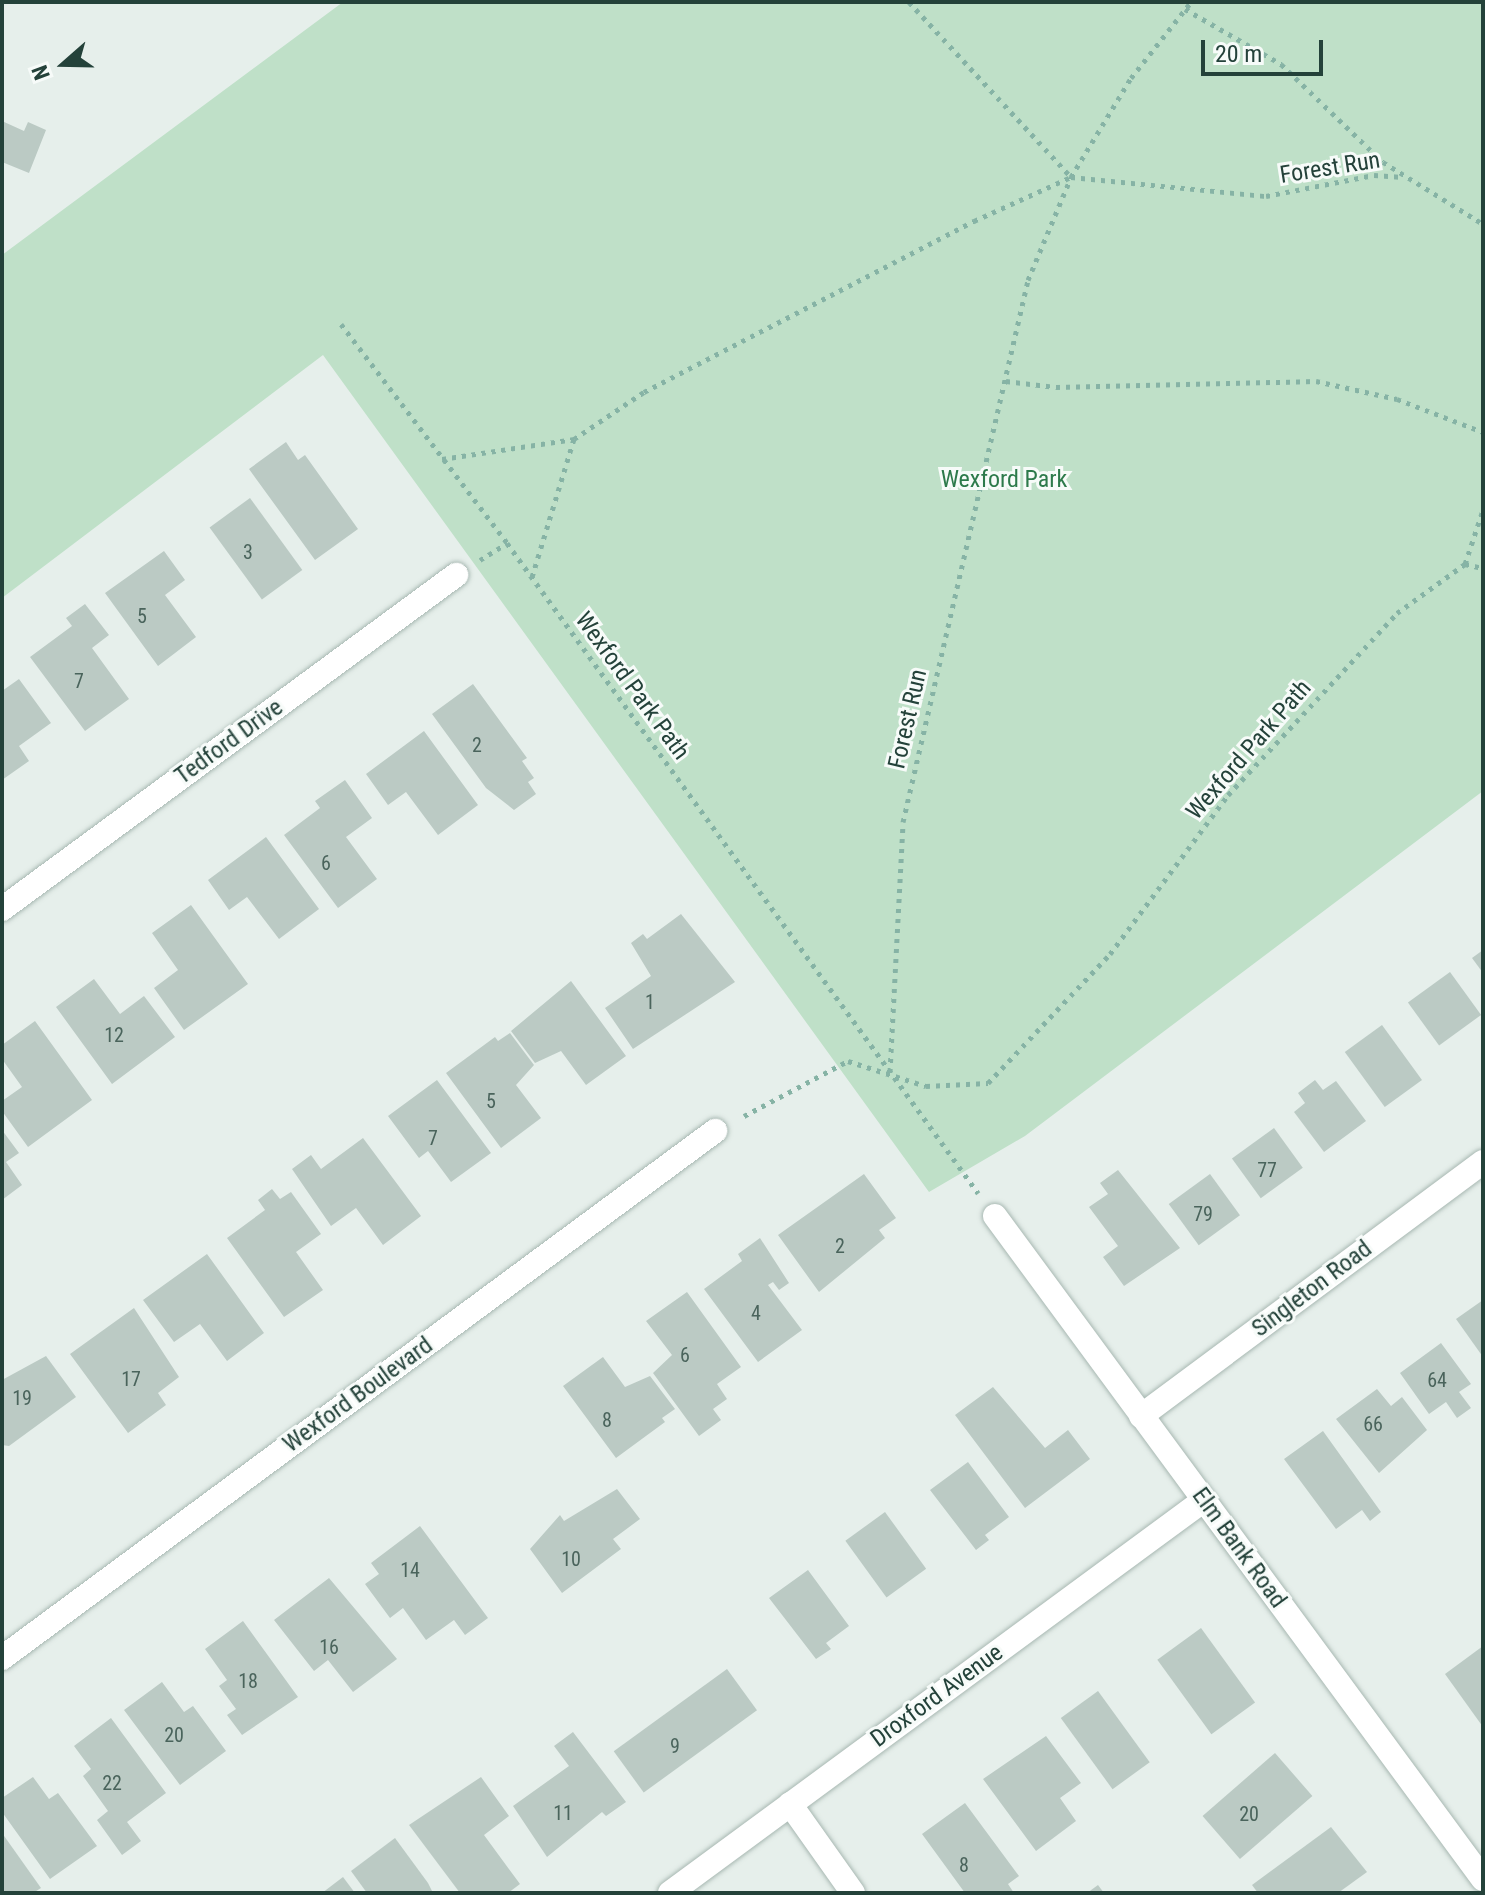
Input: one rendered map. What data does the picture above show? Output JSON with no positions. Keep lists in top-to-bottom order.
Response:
{
  "streets": {
    "street": [
      "Tedford Drive",
      "Singleton Road",
      "Wexford Boulevard",
      "Elm Bank Road",
      "Droxford Avenue"
    ],
    "path": ["Forest Run", "Wexford Park Path"]
  },
  "crossings": [
    ["Forest Run", "Wexford Park Path"],
    ["Wexford Park Path", "Wexford Boulevard"],
    ["Wexford Park Path", "Elm Bank Road"],
    ["Singleton Road", "Elm Bank Road"],
    ["Elm Bank Road", "Droxford Avenue"]
  ],
  "parks": ["Wexford Park"],
  "house_numbers": [
    "3",
    "5",
    "7",
    "2",
    "6",
    "1",
    "12",
    "5",
    "7",
    "77",
    "79",
    "2",
    "4",
    "6",
    "17",
    "64",
    "19",
    "8",
    "66",
    "10",
    "14",
    "16",
    "18",
    "20",
    "9",
    "22",
    "11",
    "20",
    "8"
  ],
  "scale_bar": "20 m",
  "north": "left"
}
